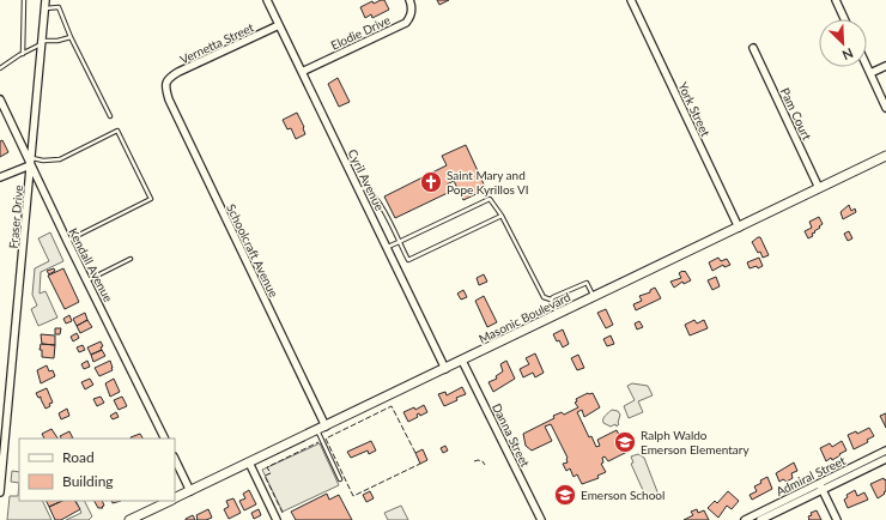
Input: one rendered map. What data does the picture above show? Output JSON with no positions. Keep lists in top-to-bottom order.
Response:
{
  "streets": {
    "street": [
      "Elodie Drive",
      "Vernetta Street",
      "York Street",
      "Pam Court",
      "Cyril Avenue",
      "Fraser Drive",
      "Schoolcraft Avenue",
      "Kendall Avenue",
      "Masonic Boulevard",
      "Danna Street",
      "Admiral Street"
    ]
  },
  "crossings": [
    ["Elodie Drive", "Cyril Avenue"],
    ["Vernetta Street", "Cyril Avenue"],
    ["Vernetta Street", "Schoolcraft Avenue"],
    ["York Street", "Masonic Boulevard"],
    ["Pam Court", "Masonic Boulevard"],
    ["Cyril Avenue", "Masonic Boulevard"],
    ["Fraser Drive", "Kendall Avenue"],
    ["Schoolcraft Avenue", "Masonic Boulevard"],
    ["Masonic Boulevard", "Danna Street"]
  ],
  "places": {
    "church": ["Saint Mary and Pope Kyrillos VI"],
    "school or university": ["Ralph Waldo Emerson Elementary", "Emerson School"]
  },
  "legend": ["Road", "Building"],
  "north": "bottom right"
}
